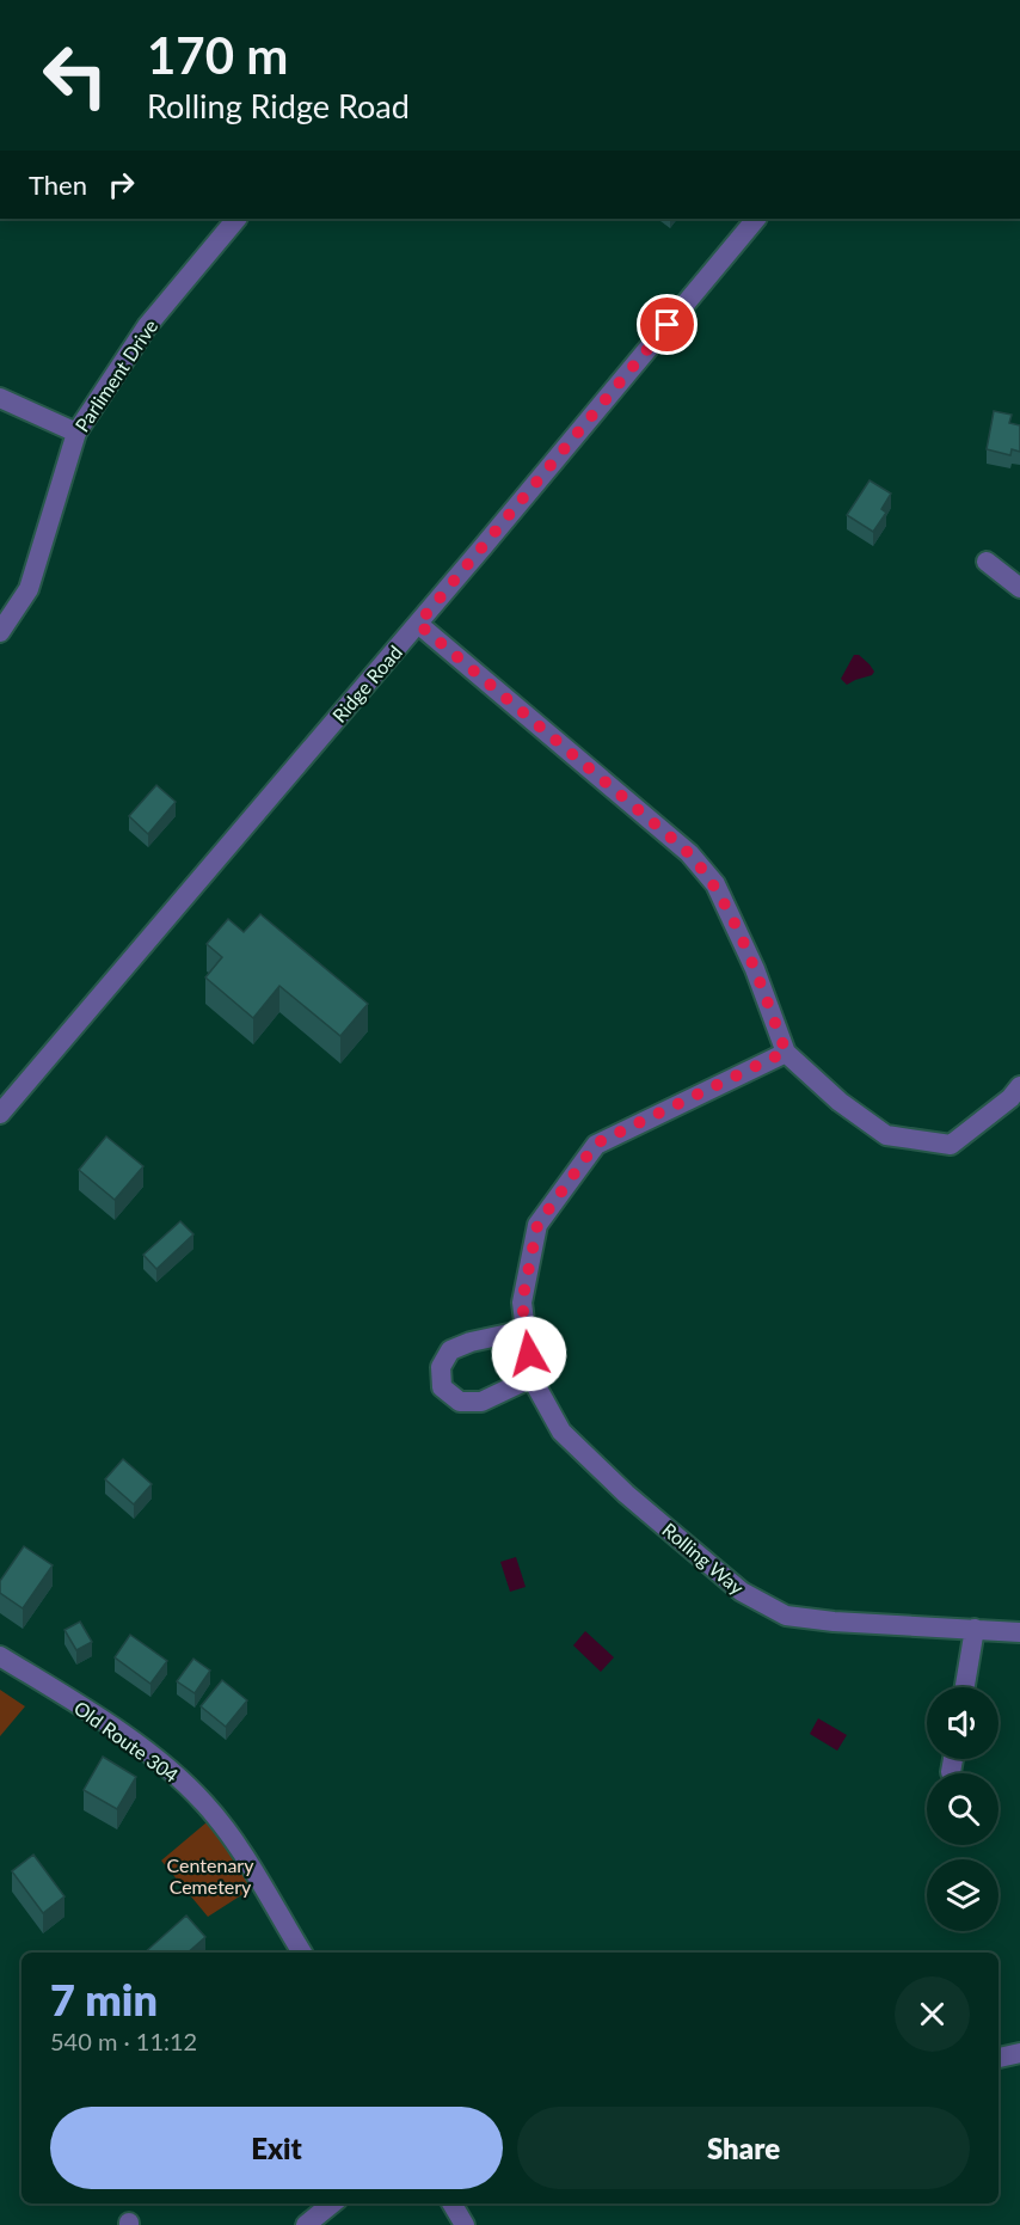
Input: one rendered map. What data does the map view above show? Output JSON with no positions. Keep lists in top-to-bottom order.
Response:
{
  "streets": {
    "street": [
      "Parliment Drive",
      "Ridge Road",
      "Rolling Way",
      "Old Route 304"
    ]
  },
  "parks": ["Centenary Cemetery"],
  "page": {
    "turn": ["170 m", "Rolling Ridge Road"],
    "then": "Then",
    "heading": ["7 min", "540 m · 11:12"],
    "buttons": ["Exit", "Share"]
  }
}
